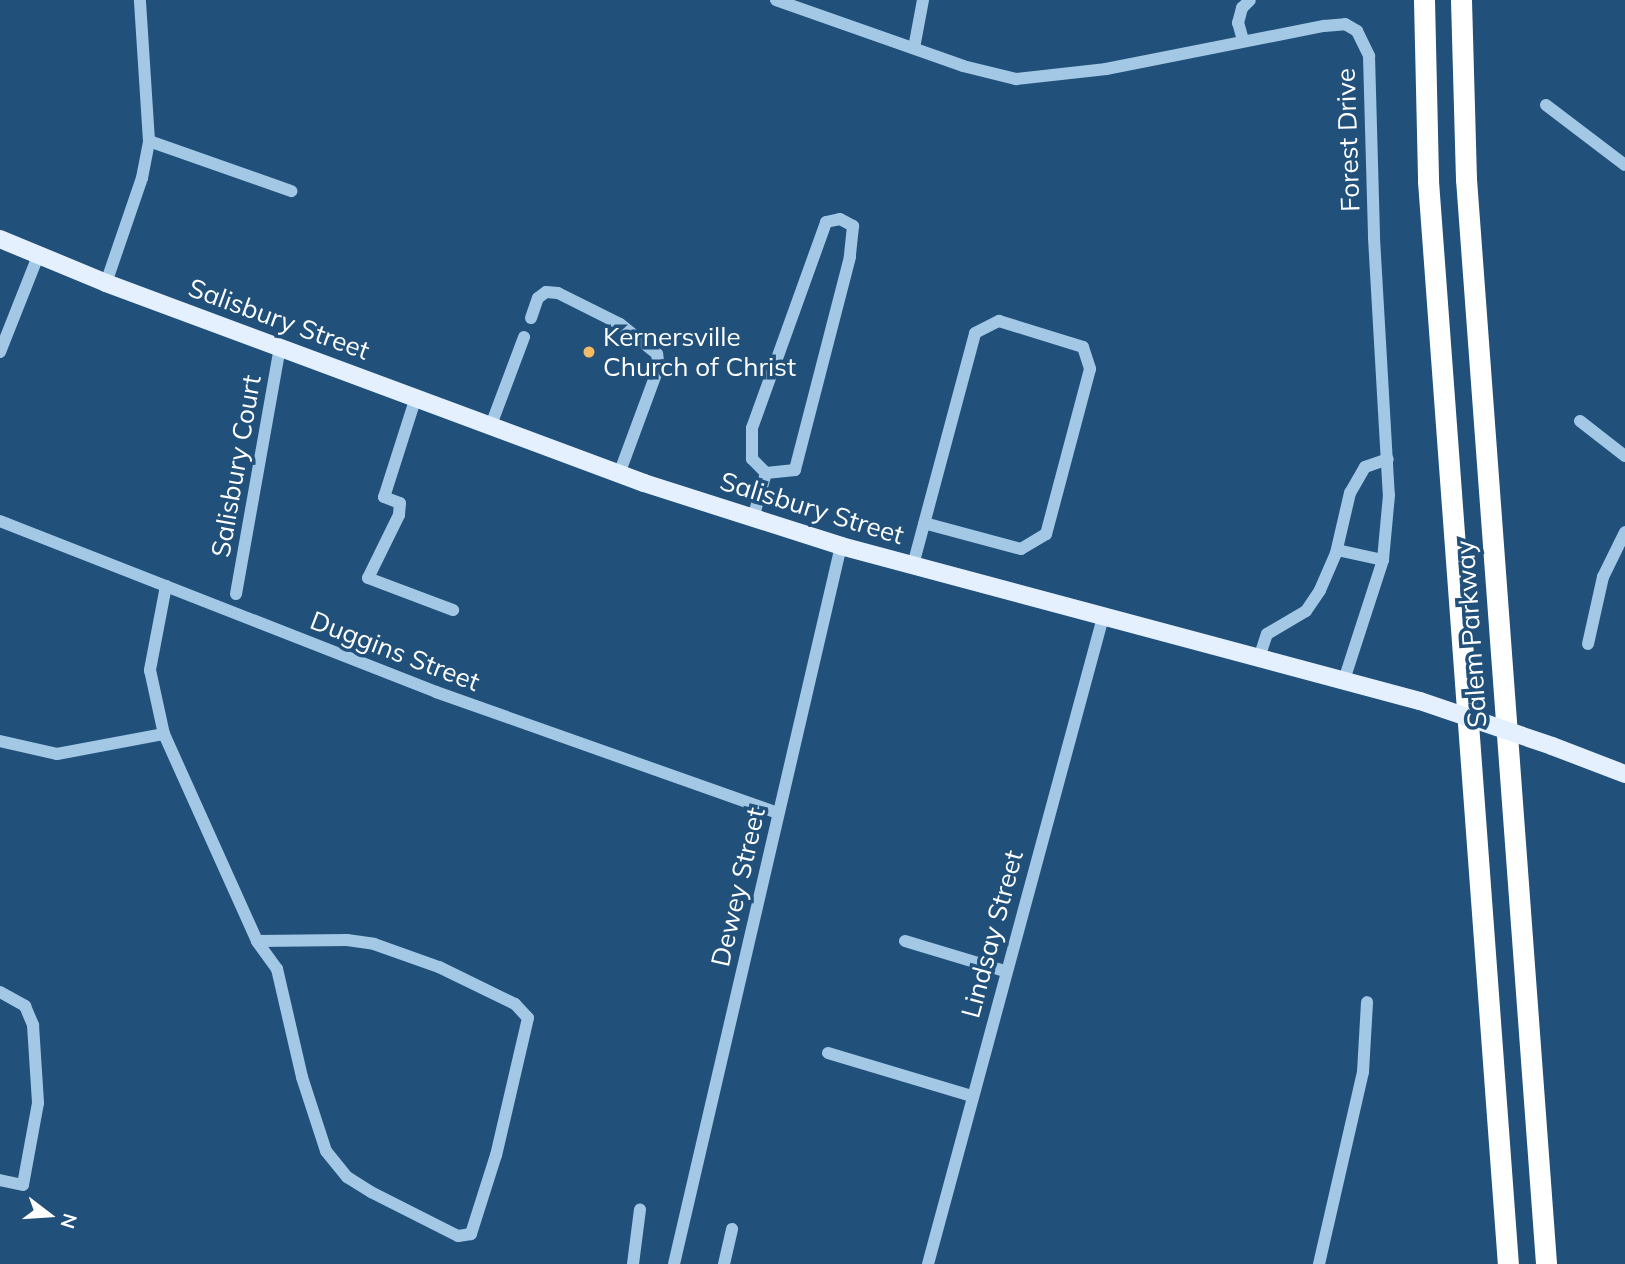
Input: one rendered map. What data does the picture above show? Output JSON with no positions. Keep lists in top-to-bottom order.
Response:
{
  "streets": {
    "highway": ["Salem Parkway"],
    "main road": ["Salisbury Street"],
    "street": [
      "Forest Drive",
      "Salisbury Court",
      "Duggins Street",
      "Dewey Street",
      "Lindsay Street"
    ]
  },
  "crossings": [
    ["Forest Drive", "Salisbury Street"],
    ["Salisbury Street", "Salisbury Court"],
    ["Salisbury Street", "Dewey Street"],
    ["Salisbury Street", "Lindsay Street"],
    ["Duggins Street", "Dewey Street"]
  ],
  "places": ["Kernersville Church of Christ"],
  "north": "right"
}
